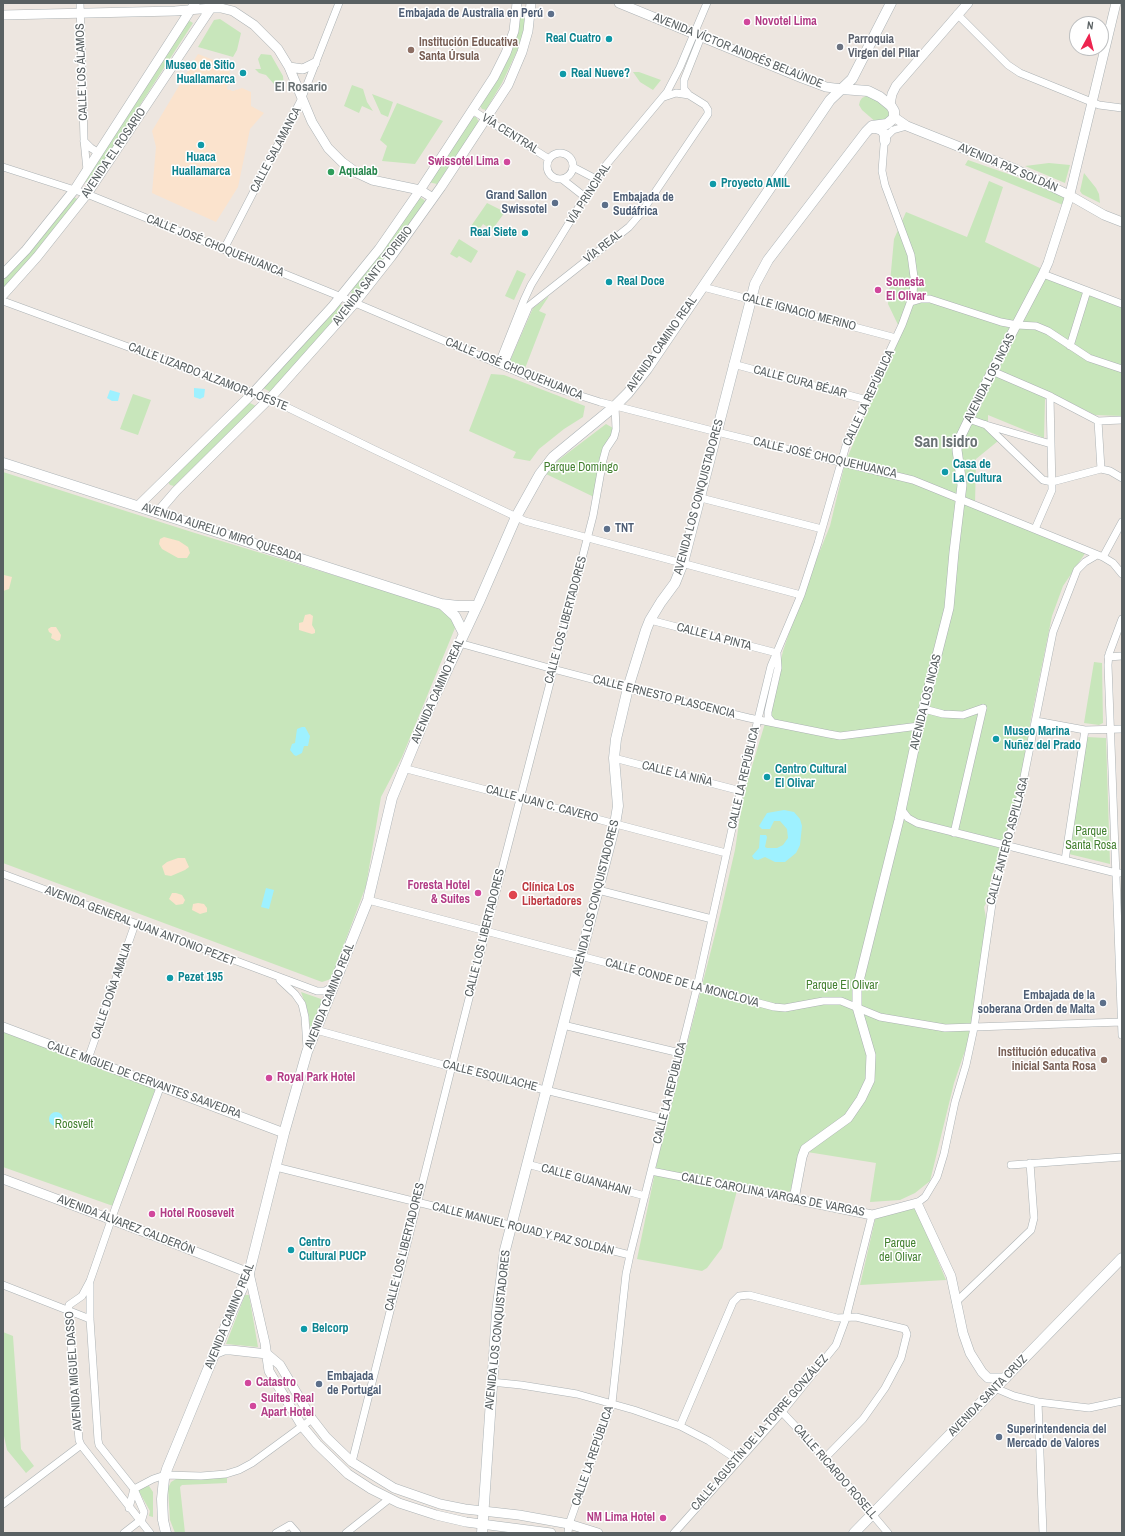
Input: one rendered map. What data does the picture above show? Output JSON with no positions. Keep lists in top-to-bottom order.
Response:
{
  "streets": {
    "main road": [
      "AVENIDA VÍCTOR ANDRÉS BELAÚNDE",
      "AVENIDA CAMINO REAL",
      "AVENIDA LOS CONQUISTADORES",
      "AVENIDA AURELIO MIRÓ QUESADA",
      "AVENIDA SANTA CRUZ"
    ],
    "street": [
      "CALLE LOS ÁLAMOS",
      "VÍA CENTRAL",
      "CALLE SALAMANCA",
      "AVENIDA EL ROSARIO",
      "AVENIDA PAZ SOLDÁN",
      "VÍA PRINCIPAL",
      "CALLE JOSÉ CHOQUEHUANCA",
      "VÍA REAL",
      "AVENIDA SANTO TORIBIO",
      "CALLE IGNACIO MERINO",
      "CALLE LIZARDO ALZAMORA-OESTE",
      "AVENIDA LOS INCAS",
      "CALLE CURA BÉJAR",
      "CALLE LA REPÚBLICA",
      "CALLE LOS LIBERTADORES",
      "CALLE LA PINTA",
      "CALLE ERNESTO PLASCENCIA",
      "CALLE LA NIÑA",
      "CALLE JUAN C. CAVERO",
      "CALLE ANTERO ASPILLAGA",
      "AVENIDA GENERAL JUAN ANTONIO PEZET",
      "CALLE CONDE DE LA MONCLOVA",
      "CALLE DOÑA AMALIA",
      "CALLE ESQUILACHE",
      "CALLE MIGUEL DE CERVANTES SAAVEDRA",
      "CALLE GUANAHANI",
      "CALLE CAROLINA VARGAS DE VARGAS",
      "AVENIDA ÁLVAREZ CALDERÓN",
      "CALLE MANUEL ROUAD Y PAZ SOLDÁN",
      "AVENIDA MIGUEL DASSO",
      "CALLE AGUSTÍN DE LA TORRE GONZÁLEZ",
      "CALLE RICARDO ROSELL"
    ]
  },
  "crossings": [
    ["AVENIDA VÍCTOR ANDRÉS BELAÚNDE", "VÍA PRINCIPAL"],
    ["AVENIDA VÍCTOR ANDRÉS BELAÚNDE", "AVENIDA CAMINO REAL"],
    ["CALLE LOS ÁLAMOS", "AVENIDA EL ROSARIO"],
    ["VÍA CENTRAL", "VÍA PRINCIPAL"],
    ["VÍA CENTRAL", "AVENIDA SANTO TORIBIO"],
    ["CALLE SALAMANCA", "CALLE JOSÉ CHOQUEHUANCA"],
    ["AVENIDA EL ROSARIO", "CALLE JOSÉ CHOQUEHUANCA"],
    ["AVENIDA PAZ SOLDÁN", "AVENIDA LOS INCAS"],
    ["VÍA PRINCIPAL", "CALLE JOSÉ CHOQUEHUANCA"],
    ["VÍA PRINCIPAL", "VÍA REAL"],
    ["CALLE JOSÉ CHOQUEHUANCA", "VÍA REAL"],
    ["CALLE JOSÉ CHOQUEHUANCA", "AVENIDA SANTO TORIBIO"],
    ["CALLE JOSÉ CHOQUEHUANCA", "AVENIDA CAMINO REAL"],
    ["CALLE JOSÉ CHOQUEHUANCA", "AVENIDA LOS INCAS"],
    ["CALLE JOSÉ CHOQUEHUANCA", "CALLE LA REPÚBLICA"],
    ["CALLE JOSÉ CHOQUEHUANCA", "AVENIDA LOS CONQUISTADORES"],
    ["CALLE JOSÉ CHOQUEHUANCA", "CALLE LOS LIBERTADORES"],
    ["CALLE JOSÉ CHOQUEHUANCA", "CALLE ANTERO ASPILLAGA"],
    ["AVENIDA SANTO TORIBIO", "CALLE LIZARDO ALZAMORA-OESTE"],
    ["AVENIDA SANTO TORIBIO", "AVENIDA AURELIO MIRÓ QUESADA"],
    ["CALLE IGNACIO MERINO", "AVENIDA CAMINO REAL"],
    ["CALLE IGNACIO MERINO", "CALLE LA REPÚBLICA"],
    ["CALLE IGNACIO MERINO", "AVENIDA LOS CONQUISTADORES"],
    ["AVENIDA CAMINO REAL", "CALLE LIZARDO ALZAMORA-OESTE"],
    ["AVENIDA CAMINO REAL", "AVENIDA AURELIO MIRÓ QUESADA"],
    ["AVENIDA CAMINO REAL", "CALLE LOS LIBERTADORES"],
    ["AVENIDA CAMINO REAL", "CALLE ERNESTO PLASCENCIA"],
    ["AVENIDA CAMINO REAL", "CALLE JUAN C. CAVERO"],
    ["AVENIDA CAMINO REAL", "AVENIDA GENERAL JUAN ANTONIO PEZET"],
    ["AVENIDA CAMINO REAL", "CALLE CONDE DE LA MONCLOVA"],
    ["AVENIDA CAMINO REAL", "CALLE ESQUILACHE"],
    ["AVENIDA CAMINO REAL", "CALLE MIGUEL DE CERVANTES SAAVEDRA"],
    ["AVENIDA CAMINO REAL", "AVENIDA ÁLVAREZ CALDERÓN"],
    ["AVENIDA CAMINO REAL", "CALLE MANUEL ROUAD Y PAZ SOLDÁN"],
    ["CALLE LIZARDO ALZAMORA-OESTE", "CALLE LA REPÚBLICA"],
    ["CALLE LIZARDO ALZAMORA-OESTE", "AVENIDA LOS CONQUISTADORES"],
    ["CALLE LIZARDO ALZAMORA-OESTE", "CALLE LOS LIBERTADORES"],
    ["AVENIDA LOS INCAS", "CALLE ERNESTO PLASCENCIA"],
    ["AVENIDA LOS INCAS", "CALLE CONDE DE LA MONCLOVA"],
    ["AVENIDA LOS INCAS", "CALLE CAROLINA VARGAS DE VARGAS"],
    ["CALLE CURA BÉJAR", "CALLE LA REPÚBLICA"],
    ["CALLE CURA BÉJAR", "AVENIDA LOS CONQUISTADORES"],
    ["CALLE LA REPÚBLICA", "CALLE LA PINTA"],
    ["CALLE LA REPÚBLICA", "CALLE ERNESTO PLASCENCIA"],
    ["CALLE LA REPÚBLICA", "CALLE LA NIÑA"],
    ["CALLE LA REPÚBLICA", "CALLE JUAN C. CAVERO"],
    ["CALLE LA REPÚBLICA", "CALLE CONDE DE LA MONCLOVA"],
    ["CALLE LA REPÚBLICA", "CALLE ESQUILACHE"],
    ["CALLE LA REPÚBLICA", "CALLE GUANAHANI"],
    ["CALLE LA REPÚBLICA", "CALLE CAROLINA VARGAS DE VARGAS"],
    ["CALLE LA REPÚBLICA", "CALLE MANUEL ROUAD Y PAZ SOLDÁN"],
    ["AVENIDA LOS CONQUISTADORES", "CALLE LA PINTA"],
    ["AVENIDA LOS CONQUISTADORES", "CALLE ERNESTO PLASCENCIA"],
    ["AVENIDA LOS CONQUISTADORES", "CALLE LA NIÑA"],
    ["AVENIDA LOS CONQUISTADORES", "CALLE JUAN C. CAVERO"],
    ["AVENIDA LOS CONQUISTADORES", "CALLE CONDE DE LA MONCLOVA"],
    ["AVENIDA LOS CONQUISTADORES", "CALLE ESQUILACHE"],
    ["AVENIDA LOS CONQUISTADORES", "CALLE GUANAHANI"],
    ["AVENIDA LOS CONQUISTADORES", "CALLE MANUEL ROUAD Y PAZ SOLDÁN"],
    ["AVENIDA AURELIO MIRÓ QUESADA", "CALLE ERNESTO PLASCENCIA"],
    ["CALLE LOS LIBERTADORES", "CALLE ERNESTO PLASCENCIA"],
    ["CALLE LOS LIBERTADORES", "CALLE JUAN C. CAVERO"],
    ["CALLE LOS LIBERTADORES", "CALLE CONDE DE LA MONCLOVA"],
    ["CALLE LOS LIBERTADORES", "CALLE ESQUILACHE"],
    ["CALLE LOS LIBERTADORES", "CALLE MANUEL ROUAD Y PAZ SOLDÁN"],
    ["CALLE ANTERO ASPILLAGA", "CALLE CONDE DE LA MONCLOVA"],
    ["CALLE ANTERO ASPILLAGA", "CALLE CAROLINA VARGAS DE VARGAS"],
    ["AVENIDA GENERAL JUAN ANTONIO PEZET", "CALLE DOÑA AMALIA"],
    ["CALLE DOÑA AMALIA", "CALLE MIGUEL DE CERVANTES SAAVEDRA"],
    ["CALLE MIGUEL DE CERVANTES SAAVEDRA", "AVENIDA MIGUEL DASSO"],
    ["CALLE CAROLINA VARGAS DE VARGAS", "CALLE AGUSTÍN DE LA TORRE GONZÁLEZ"],
    ["AVENIDA ÁLVAREZ CALDERÓN", "AVENIDA MIGUEL DASSO"],
    ["AVENIDA SANTA CRUZ", "CALLE RICARDO ROSELL"],
    ["CALLE AGUSTÍN DE LA TORRE GONZÁLEZ", "CALLE RICARDO ROSELL"]
  ],
  "districts": ["El Rosario", "San Isidro"],
  "parks": [
    "Parque Domíngo",
    "Parque Santa Rosa",
    "Parque El Olivar",
    "Roosvelt",
    "Parque del Olivar"
  ],
  "places": [
    "Embajada de Australia en Perú",
    "Novotel Lima",
    "Real Cuatro",
    "Parroquia Virgen del Pilar",
    "Institución Educativa Santa Úrsula",
    "Museo de Sitio Huallamarca",
    "Real Nueve?",
    "Huaca Huallamarca",
    "Swissotel Lima",
    "Aqualab",
    "Proyecto AMIL",
    "Grand Sallon Swissotel",
    "Embajada de Sudáfrica",
    "Real Siete",
    "Real Doce",
    "Sonesta El Olivar",
    "Casa de La Cultura",
    "TNT",
    "Museo Marina Nuñez del Prado",
    "Centro Cultural El Olivar",
    "Foresta Hotel & Suites",
    "Clínica Los Libertadores",
    "Pezet 195",
    "Embajada de la soberana Orden de Malta",
    "Institución educativa inicial Santa Rosa",
    "Royal Park Hotel",
    "Hotel Roosevelt",
    "Centro Cultural PUCP",
    "Belcorp",
    "Catastro",
    "Embajada de Portugal",
    "Suites Real Apart Hotel",
    "Superintendencia del Mercado de Valores",
    "NM Lima Hotel"
  ],
  "north": "top"
}
